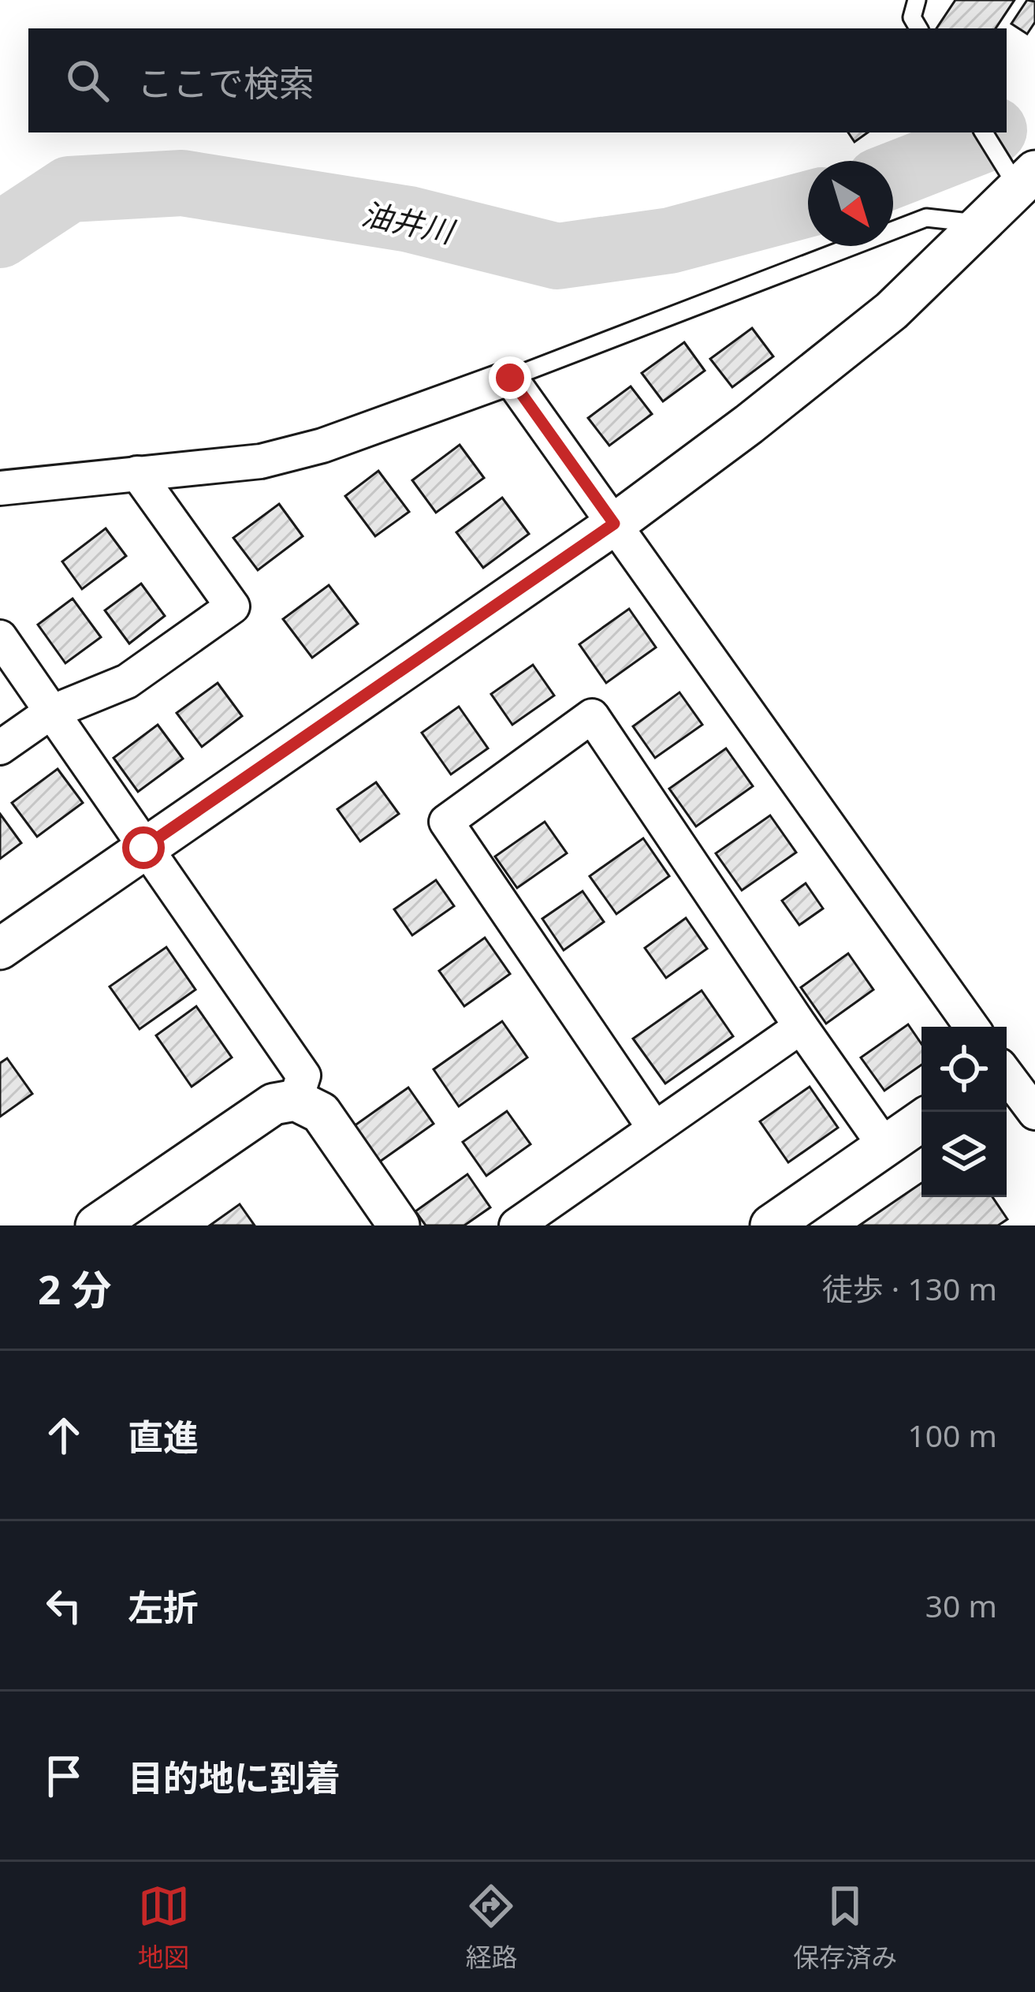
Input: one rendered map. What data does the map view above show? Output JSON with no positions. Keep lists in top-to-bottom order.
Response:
{
  "water": ["油井川"],
  "north": "bottom right",
  "page": {
    "search": "ここで検索",
    "heading": ["2 分", "徒歩 · 130 m"],
    "list": [
      ["直進", "100 m"],
      ["左折", "30 m"],
      "目的地に到着"
    ],
    "nav": ["地図", "経路", "保存済み"]
  }
}
